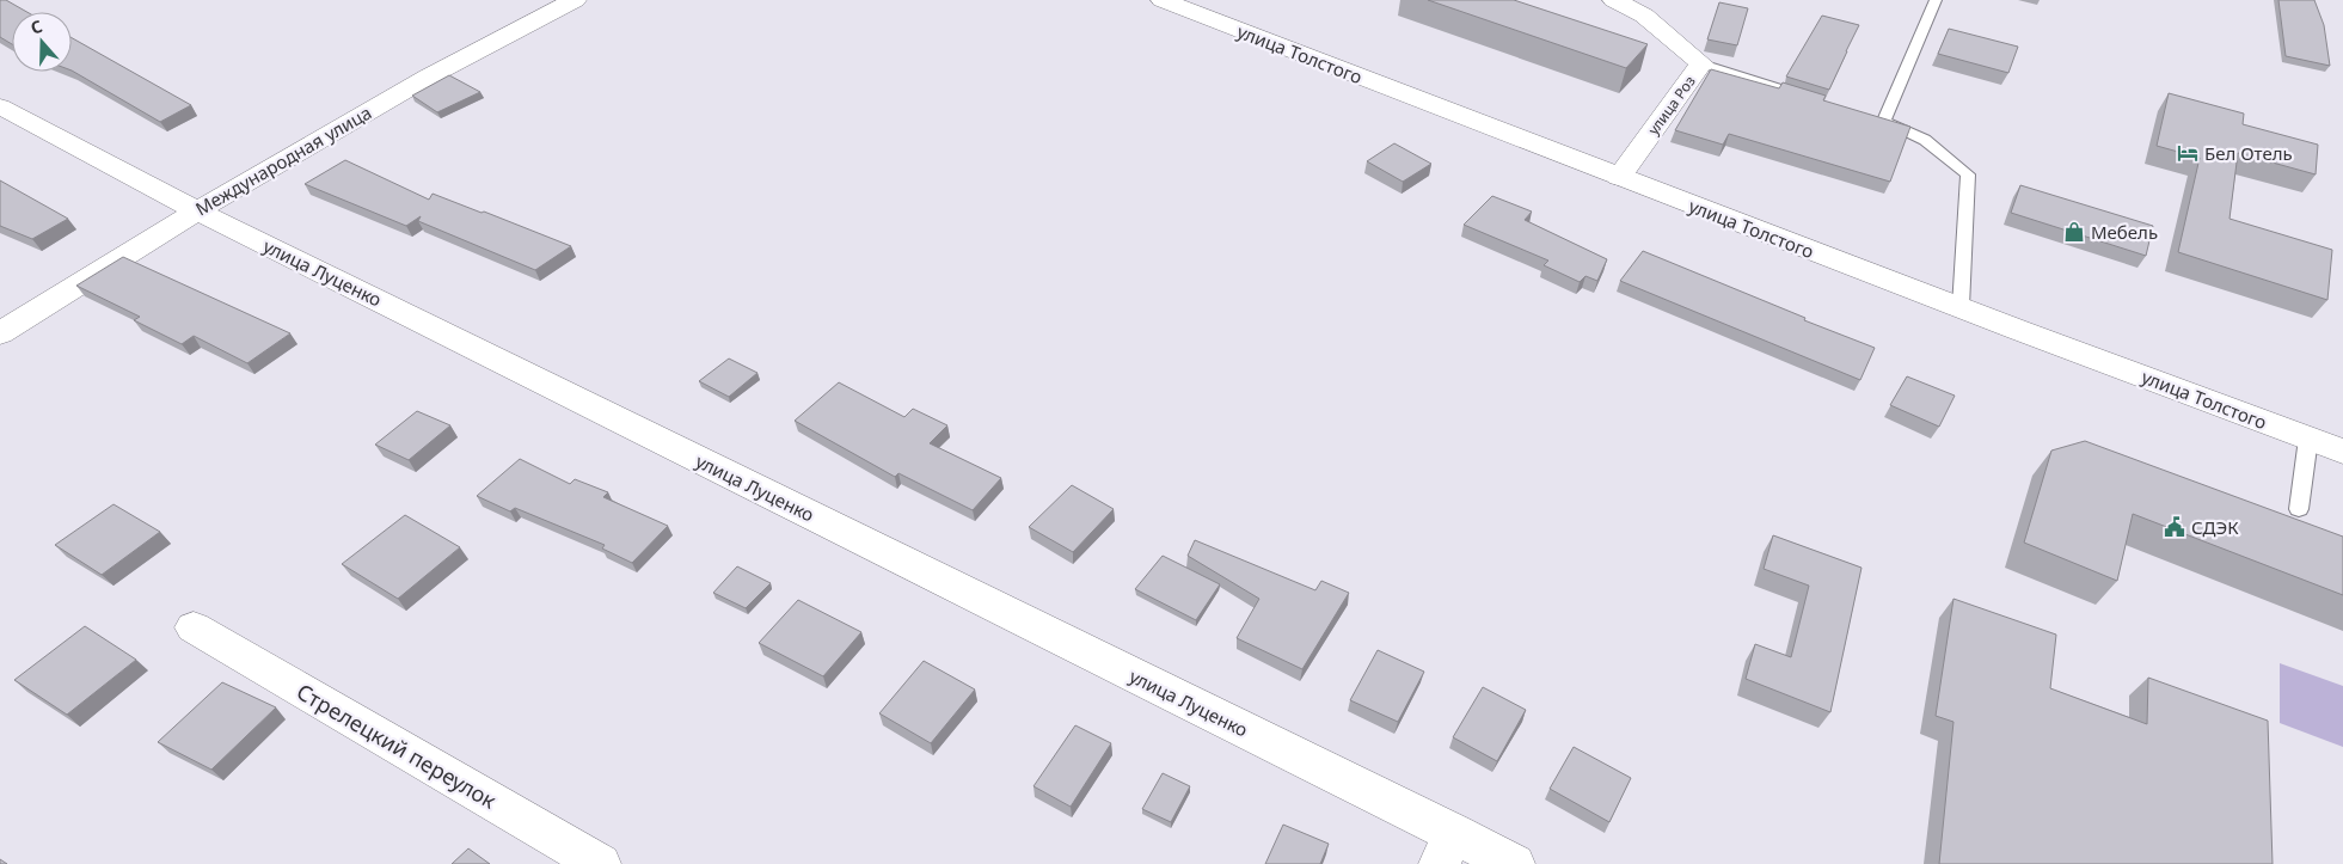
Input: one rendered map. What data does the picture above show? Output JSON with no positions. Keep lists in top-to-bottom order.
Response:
{
  "streets": {
    "street": [
      "улица Толстого",
      "улица Роз",
      "Международная улица",
      "улица Луценко",
      "Стрелецкий переулок"
    ]
  },
  "crossings": [
    ["улица Толстого", "улица Роз"],
    ["Международная улица", "улица Луценко"]
  ],
  "places": {
    "hotel": ["Бел Отель"],
    "shop": ["Мебель"],
    "public building": ["СДЭК"]
  },
  "north": "top"
}
